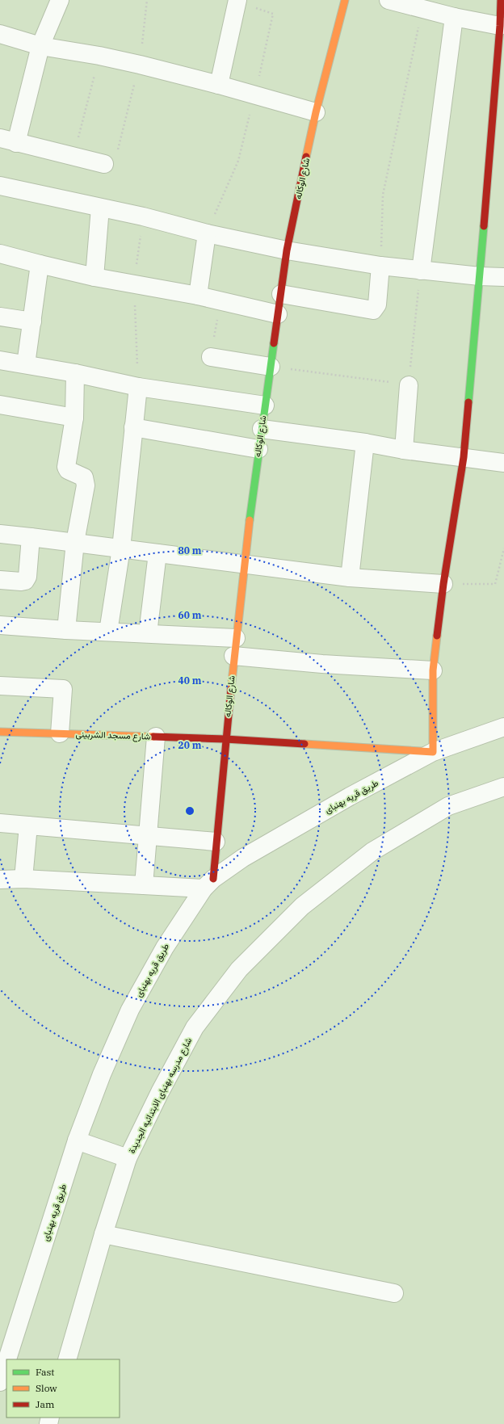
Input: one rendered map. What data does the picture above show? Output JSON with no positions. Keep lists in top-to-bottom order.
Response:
{
  "streets": {
    "street": [
      "شارع الوكاله",
      "شارع مسجد الشربينى",
      "طريق قريه بهنباى",
      "شارع مدرسه بهنباى الابتدائيه الجديدة"
    ]
  },
  "crossings": [
    ["شارع الوكاله", "شارع مسجد الشربينى"],
    ["شارع الوكاله", "طريق قريه بهنباى"],
    ["شارع مسجد الشربينى", "طريق قريه بهنباى"]
  ],
  "legend": ["Fast", "Slow", "Jam"],
  "rings": [
    "80 m",
    "60 m",
    "40 m",
    "20 m"
  ]
}
